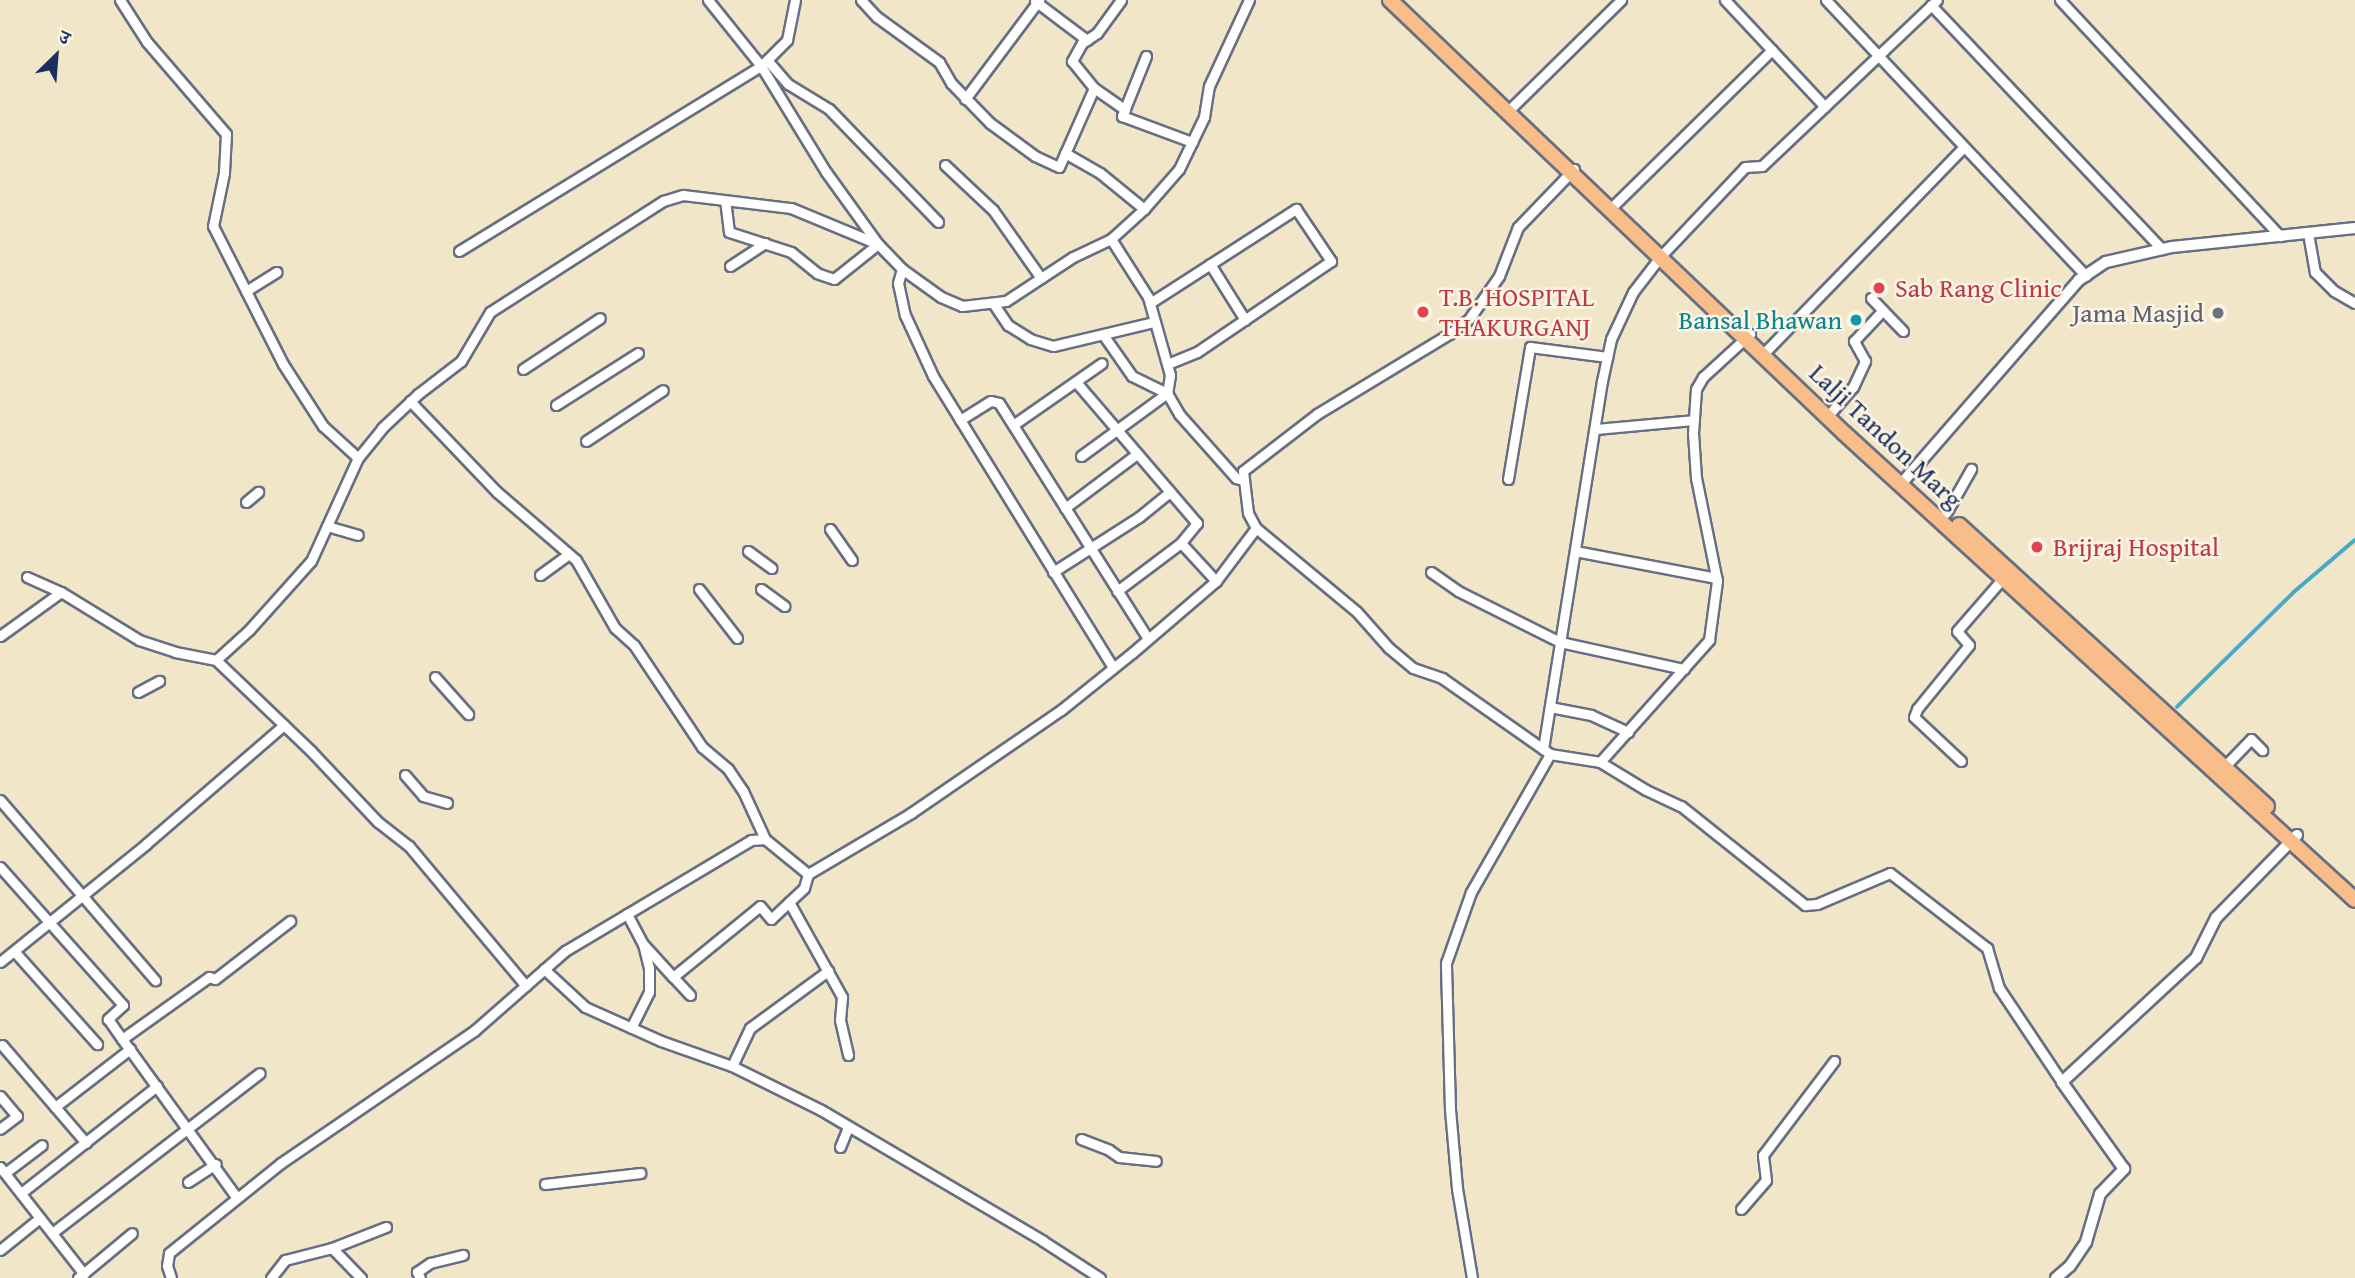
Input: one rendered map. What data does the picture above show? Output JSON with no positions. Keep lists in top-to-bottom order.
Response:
{
  "streets": {
    "main road": ["Lalji Tandon Marg"]
  },
  "places": [
    "Sab Rang Clinic",
    "T.B. HOSPITAL THAKURGANJ",
    "Jama Masjid",
    "Bansal Bhawan",
    "Brijraj Hospital"
  ],
  "north": "top right"
}
